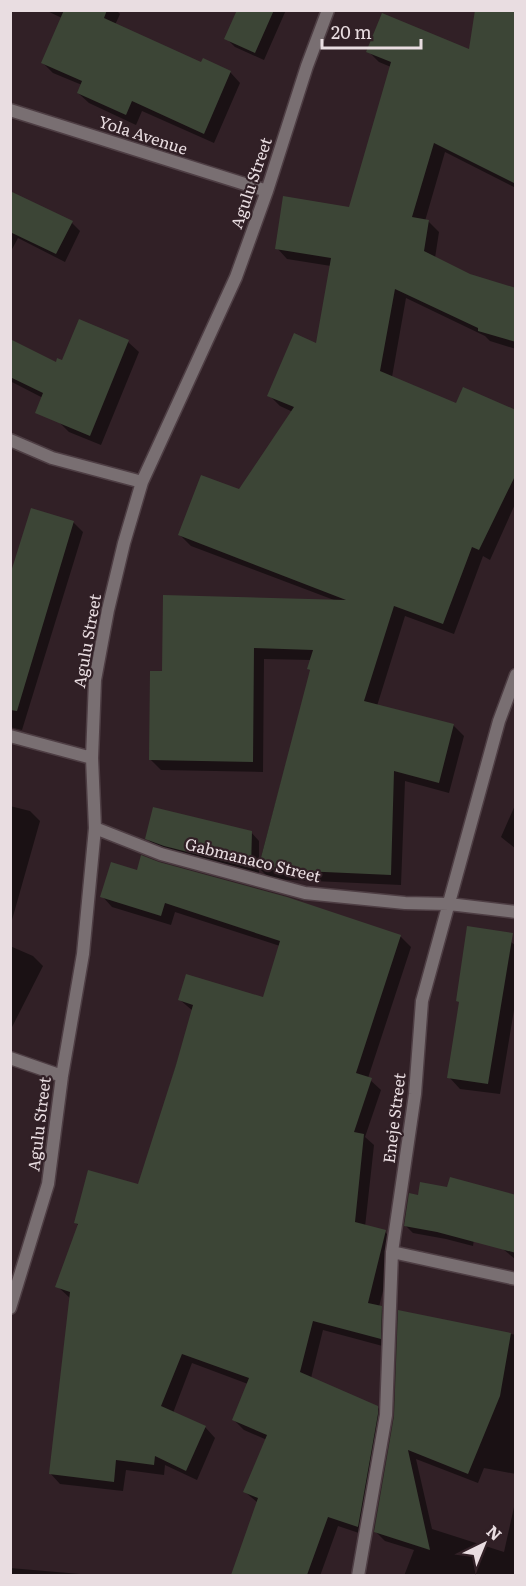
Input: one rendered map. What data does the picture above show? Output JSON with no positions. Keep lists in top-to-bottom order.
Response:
{
  "streets": {
    "street": [
      "Yola Avenue",
      "Agulu Street",
      "Gabmanaco Street",
      "Eneje Street"
    ]
  },
  "crossings": [
    ["Yola Avenue", "Agulu Street"],
    ["Agulu Street", "Gabmanaco Street"],
    ["Gabmanaco Street", "Eneje Street"]
  ],
  "scale_bar": "20 m",
  "north": "top right"
}
